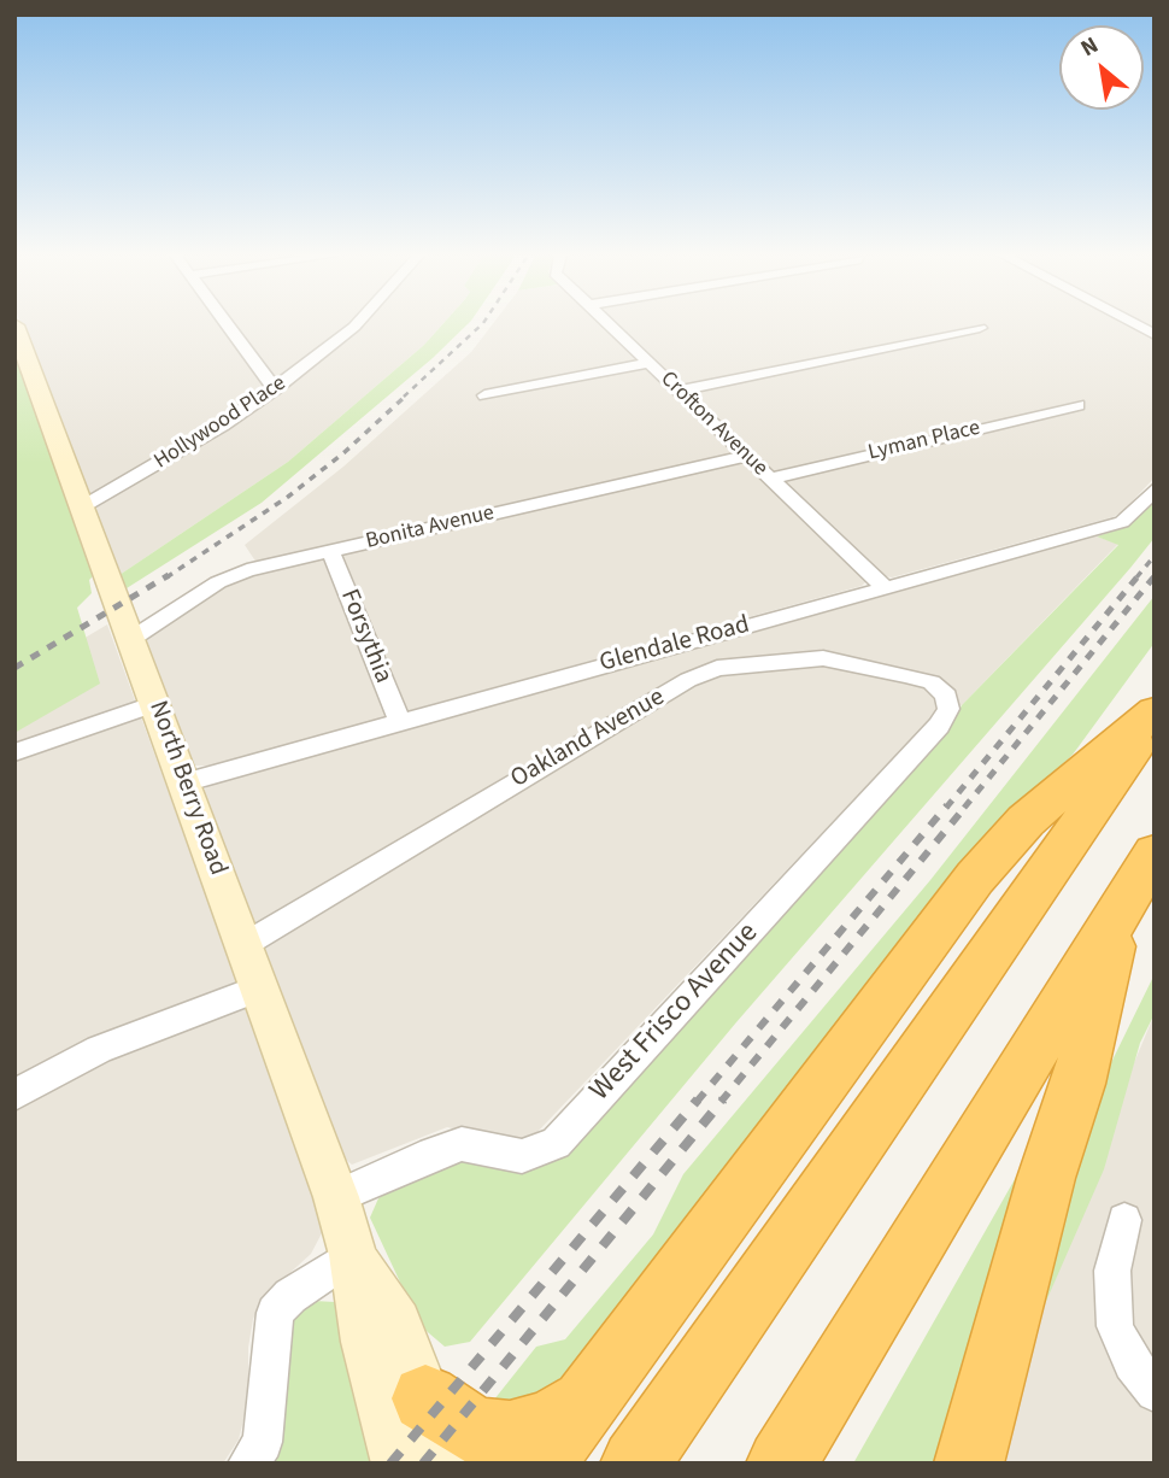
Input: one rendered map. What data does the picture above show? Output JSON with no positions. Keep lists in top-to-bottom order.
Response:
{
  "streets": {
    "main road": ["North Berry Road"],
    "street": [
      "Hollywood Place",
      "Crofton Avenue",
      "Lyman Place",
      "Bonita Avenue",
      "Forsythia",
      "Glendale Road",
      "Oakland Avenue",
      "West Frisco Avenue"
    ]
  },
  "crossings": [
    ["Hollywood Place", "North Berry Road"],
    ["Crofton Avenue", "Lyman Place"],
    ["Crofton Avenue", "Bonita Avenue"],
    ["Crofton Avenue", "Glendale Road"],
    ["Bonita Avenue", "Forsythia"],
    ["Bonita Avenue", "North Berry Road"],
    ["Forsythia", "Glendale Road"],
    ["Glendale Road", "North Berry Road"],
    ["Oakland Avenue", "North Berry Road"],
    ["Oakland Avenue", "West Frisco Avenue"],
    ["North Berry Road", "West Frisco Avenue"]
  ],
  "north": "top left"
}
